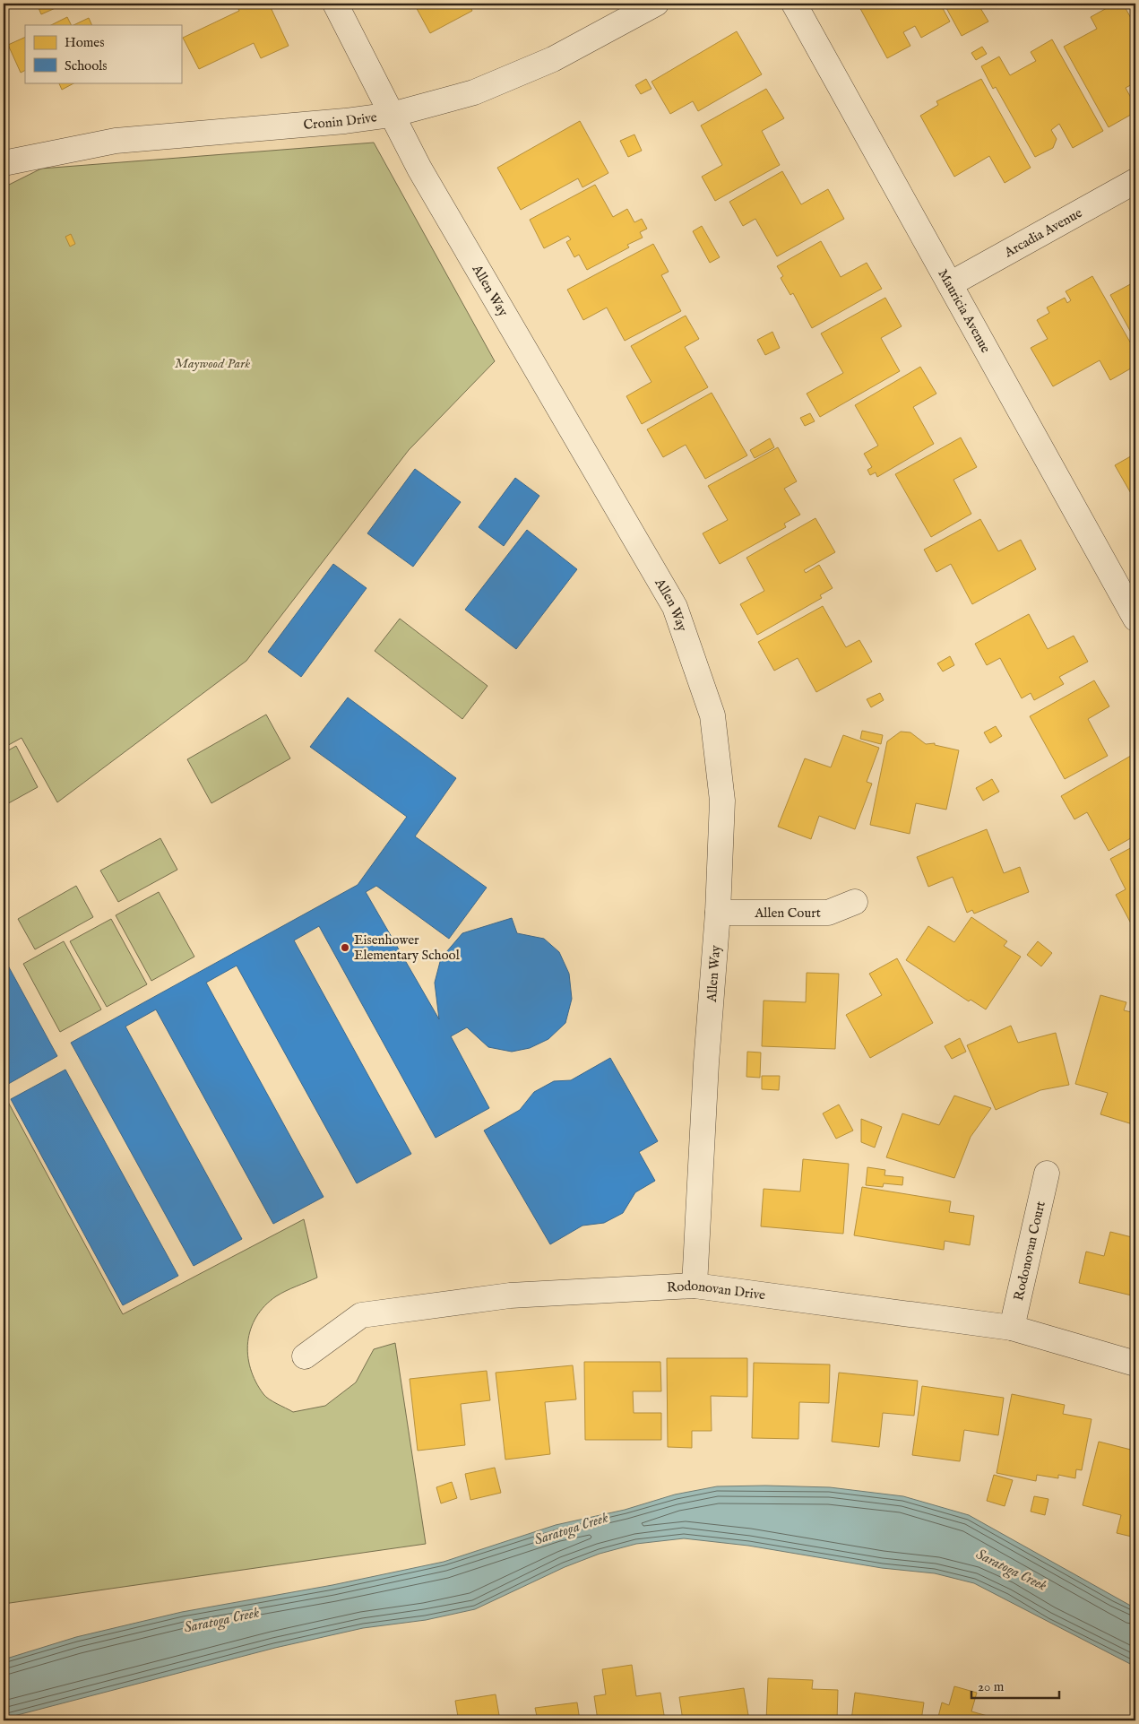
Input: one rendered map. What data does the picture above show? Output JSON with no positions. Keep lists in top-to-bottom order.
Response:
{
  "streets": {
    "street": [
      "Cronin Drive",
      "Arcadia Avenue",
      "Allen Way",
      "Mauricia Avenue",
      "Allen Court",
      "Rodonovan Court",
      "Rodonovan Drive"
    ]
  },
  "crossings": [
    ["Cronin Drive", "Allen Way"],
    ["Arcadia Avenue", "Mauricia Avenue"],
    ["Allen Way", "Allen Court"],
    ["Allen Way", "Rodonovan Drive"],
    ["Rodonovan Court", "Rodonovan Drive"]
  ],
  "water": ["Saratoga Creek"],
  "parks": ["Maywood Park"],
  "places": ["Eisenhower Elementary School"],
  "legend": ["Homes", "Schools"],
  "scale_bar": "20 m"
}
